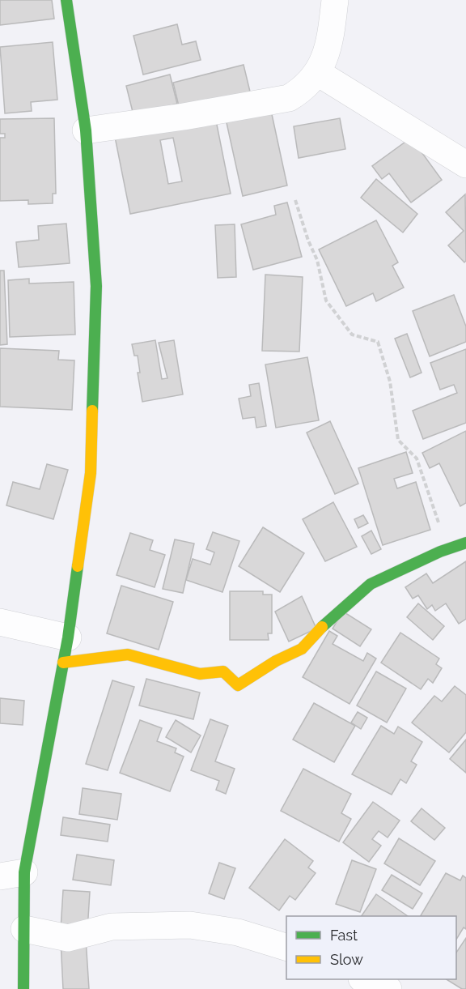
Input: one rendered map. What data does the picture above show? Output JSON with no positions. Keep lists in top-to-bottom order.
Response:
{
  "legend": ["Fast", "Slow"]
}
